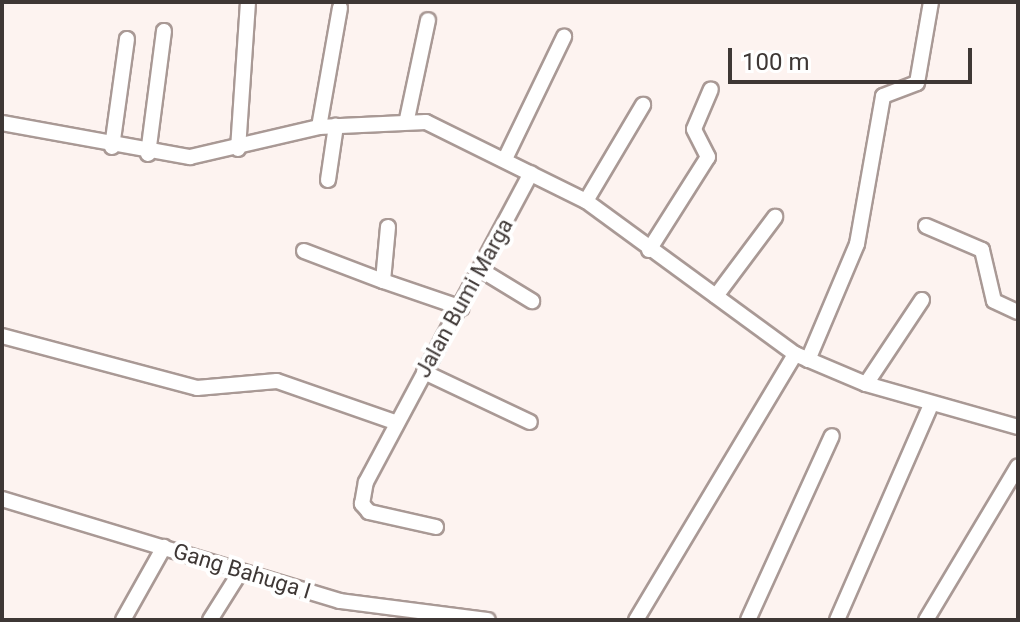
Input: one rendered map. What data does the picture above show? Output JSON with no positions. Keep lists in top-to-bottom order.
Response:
{
  "streets": {
    "street": ["Jalan Bumi Marga", "Gang Bahuga I"]
  },
  "scale_bar": "100 m"
}
